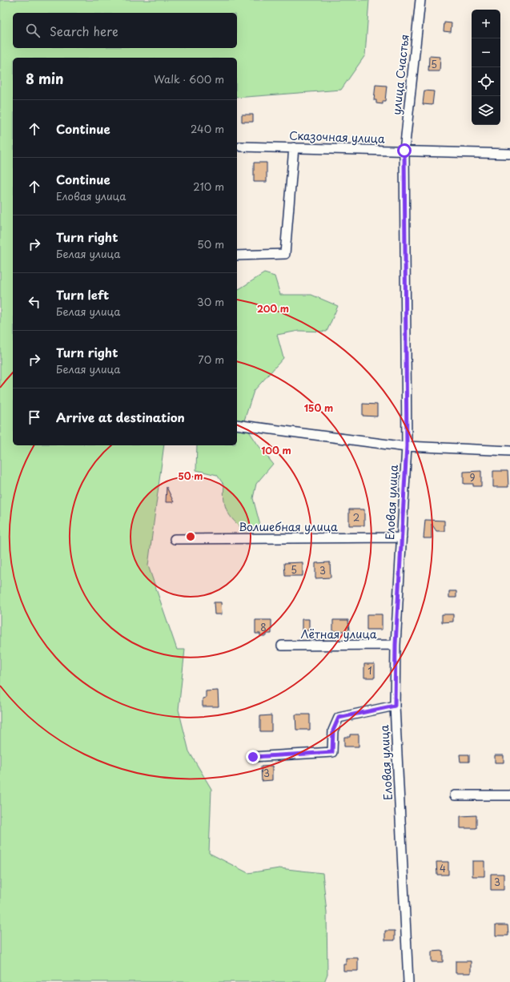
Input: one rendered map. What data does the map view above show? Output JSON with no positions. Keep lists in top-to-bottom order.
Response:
{
  "streets": {
    "street": [
      "улица Счастья",
      "Сказочная улица",
      "Еловая улица",
      "Волшебная улица",
      "Лётная улица"
    ]
  },
  "crossings": [
    ["улица Счастья", "Сказочная улица"],
    ["улица Счастья", "Еловая улица"],
    ["Еловая улица", "Волшебная улица"],
    ["Еловая улица", "Лётная улица"]
  ],
  "house_numbers": [
    "5",
    "9",
    "2",
    "5",
    "3",
    "8",
    "1",
    "3",
    "4",
    "3"
  ],
  "page": {
    "map_buttons": ["+", "−"],
    "search": "Search here",
    "heading": ["8 min", "Walk · 600 m"],
    "list": [
      ["Continue", "240 m"],
      ["Continue", "Еловая улица", "210 m"],
      ["Turn right", "Белая улица", "50 m"],
      ["Turn left", "Белая улица", "30 m"],
      ["Turn right", "Белая улица", "70 m"],
      "Arrive at destination"
    ]
  },
  "rings": [
    "200 m",
    "150 m",
    "100 m",
    "50 m"
  ]
}
